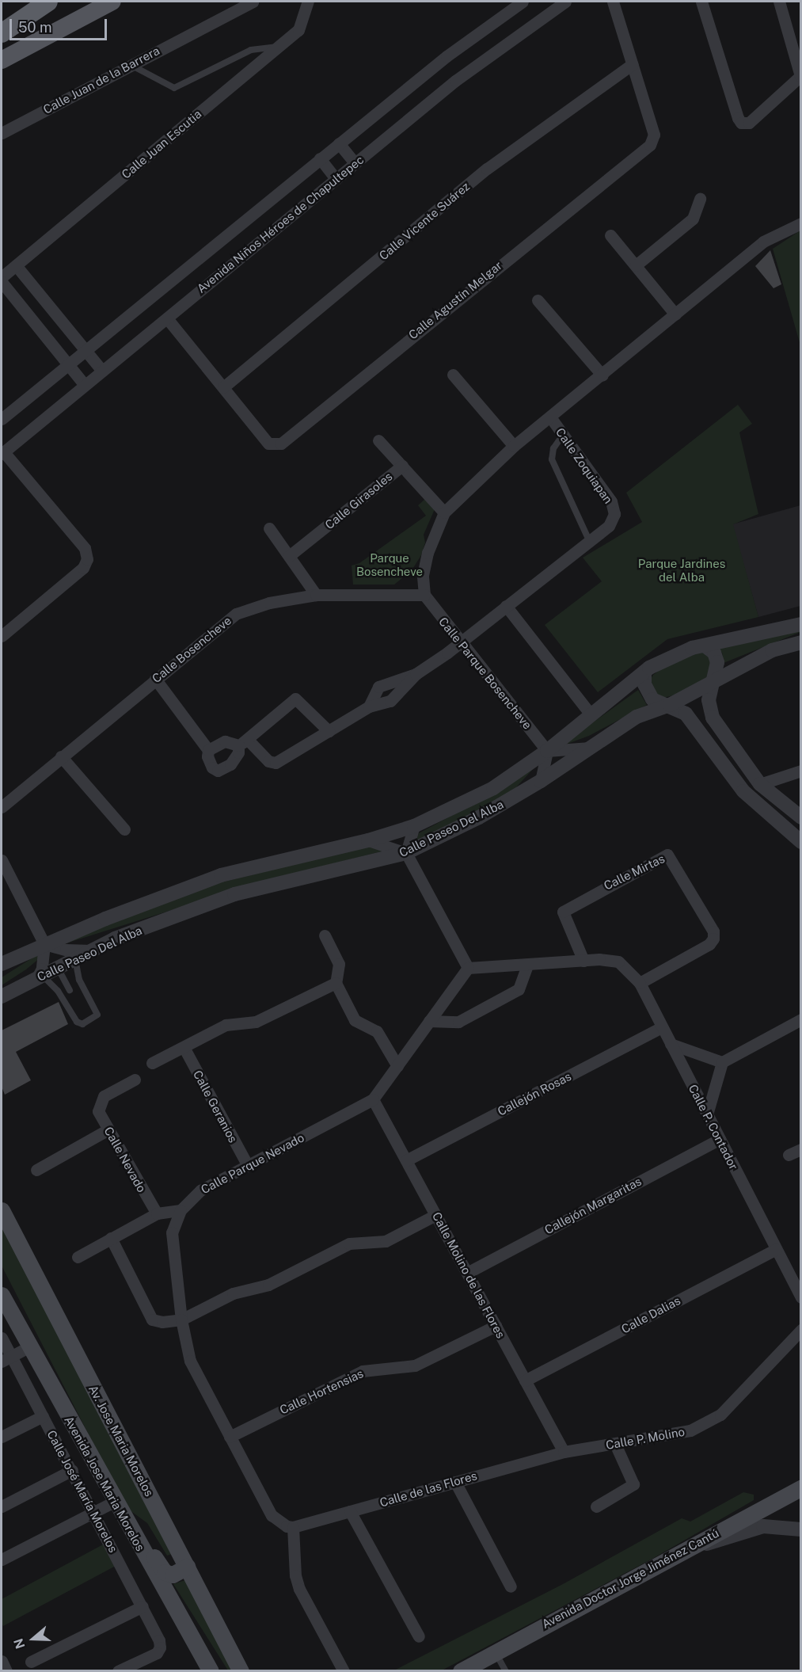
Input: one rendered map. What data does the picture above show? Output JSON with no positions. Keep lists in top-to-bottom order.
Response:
{
  "streets": {
    "main road": ["Av. Jose Maria Morelos", "Avenida Jose Maria Morelos", "Avenida Doctor Jorge Jiménez Cantú"],
    "street": [
      "Calle Juan de la Barrera",
      "Calle Juan Escutia",
      "Calle Vicente Suárez",
      "Avenida Niños Héroes de Chapultepec",
      "Calle Agustín Melgar",
      "Calle Zoquiapan",
      "Calle Girasoles",
      "Calle Bosencheve",
      "Calle Parque Bosencheve",
      "Calle Paseo Del Alba",
      "Calle Mirtas",
      "Callejón Rosas",
      "Calle Geranios",
      "Calle P. Contador",
      "Calle Nevado",
      "Calle Parque Nevado",
      "Callejón Margaritas",
      "Calle Molino de las Flores",
      "Calle Dalias",
      "Calle Hortensias",
      "Calle P. Molino",
      "Calle de las Flores",
      "Calle José María Morelos"
    ]
  },
  "crossings": [
    ["Calle Vicente Suárez", "Calle Agustín Melgar"],
    ["Avenida Niños Héroes de Chapultepec", "Calle Agustín Melgar"],
    ["Calle Bosencheve", "Calle Parque Bosencheve"],
    ["Calle Parque Bosencheve", "Calle Paseo Del Alba"],
    ["Calle Mirtas", "Calle P. Contador"],
    ["Callejón Rosas", "Calle P. Contador"],
    ["Callejón Rosas", "Calle Molino de las Flores"],
    ["Calle Geranios", "Calle Parque Nevado"],
    ["Calle P. Contador", "Callejón Margaritas"],
    ["Calle P. Contador", "Calle Dalias"],
    ["Calle Parque Nevado", "Calle Molino de las Flores"],
    ["Calle Parque Nevado", "Calle Hortensias"],
    ["Calle Parque Nevado", "Calle de las Flores"],
    ["Callejón Margaritas", "Calle Molino de las Flores"],
    ["Calle Molino de las Flores", "Calle Dalias"],
    ["Calle Molino de las Flores", "Calle Hortensias"],
    ["Calle Molino de las Flores", "Calle P. Molino"],
    ["Calle Molino de las Flores", "Calle de las Flores"],
    ["Calle P. Molino", "Calle de las Flores"]
  ],
  "parks": ["Parque Bosencheve", "Parque Jardines del Alba"],
  "scale_bar": "50 m",
  "north": "left"
}
